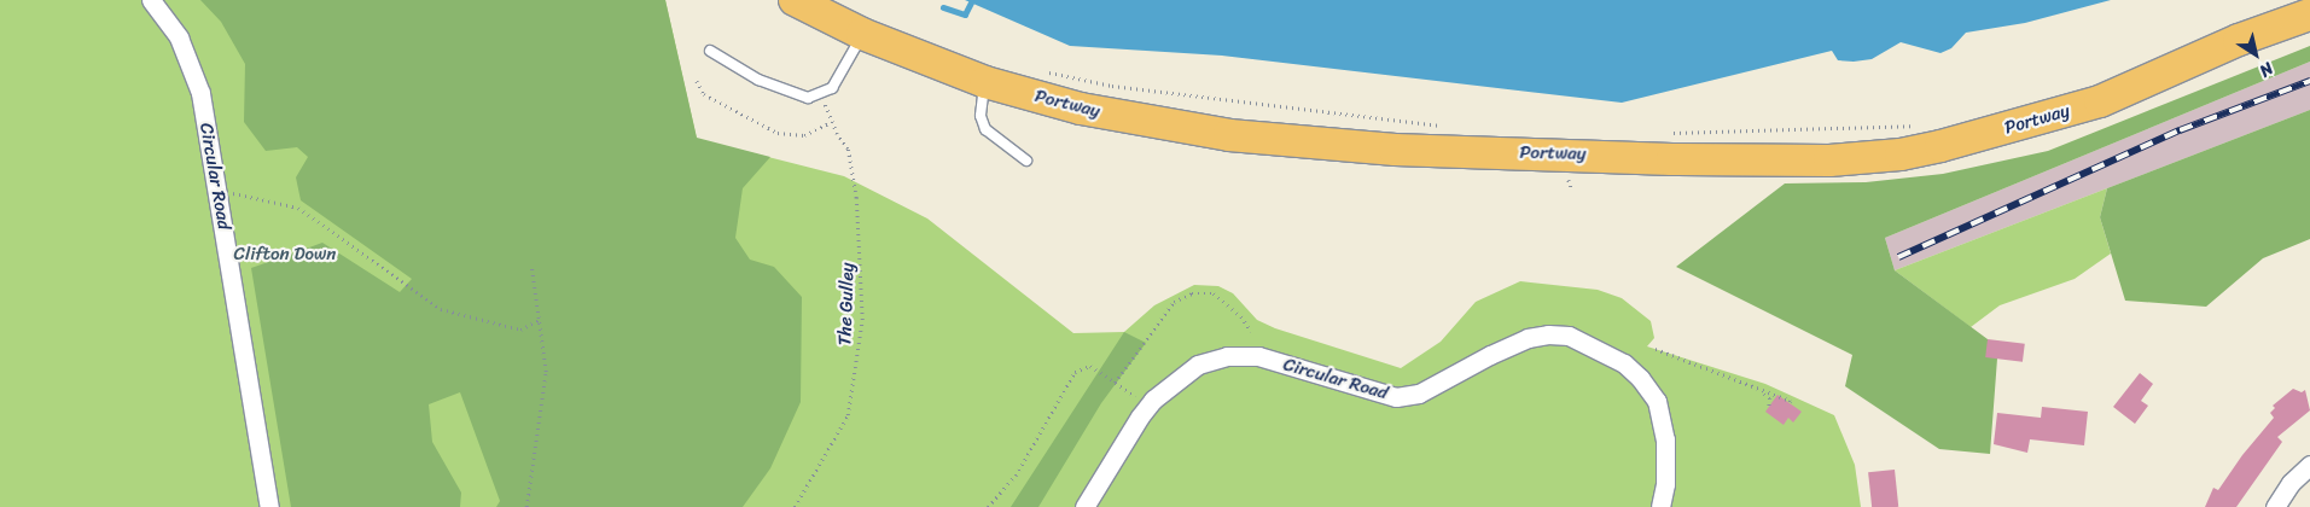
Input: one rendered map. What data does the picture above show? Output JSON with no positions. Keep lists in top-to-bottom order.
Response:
{
  "streets": {
    "highway": ["Portway"],
    "street": ["Circular Road"],
    "path": ["The Gulley"]
  },
  "parks": ["Clifton Down"],
  "north": "bottom right"
}
